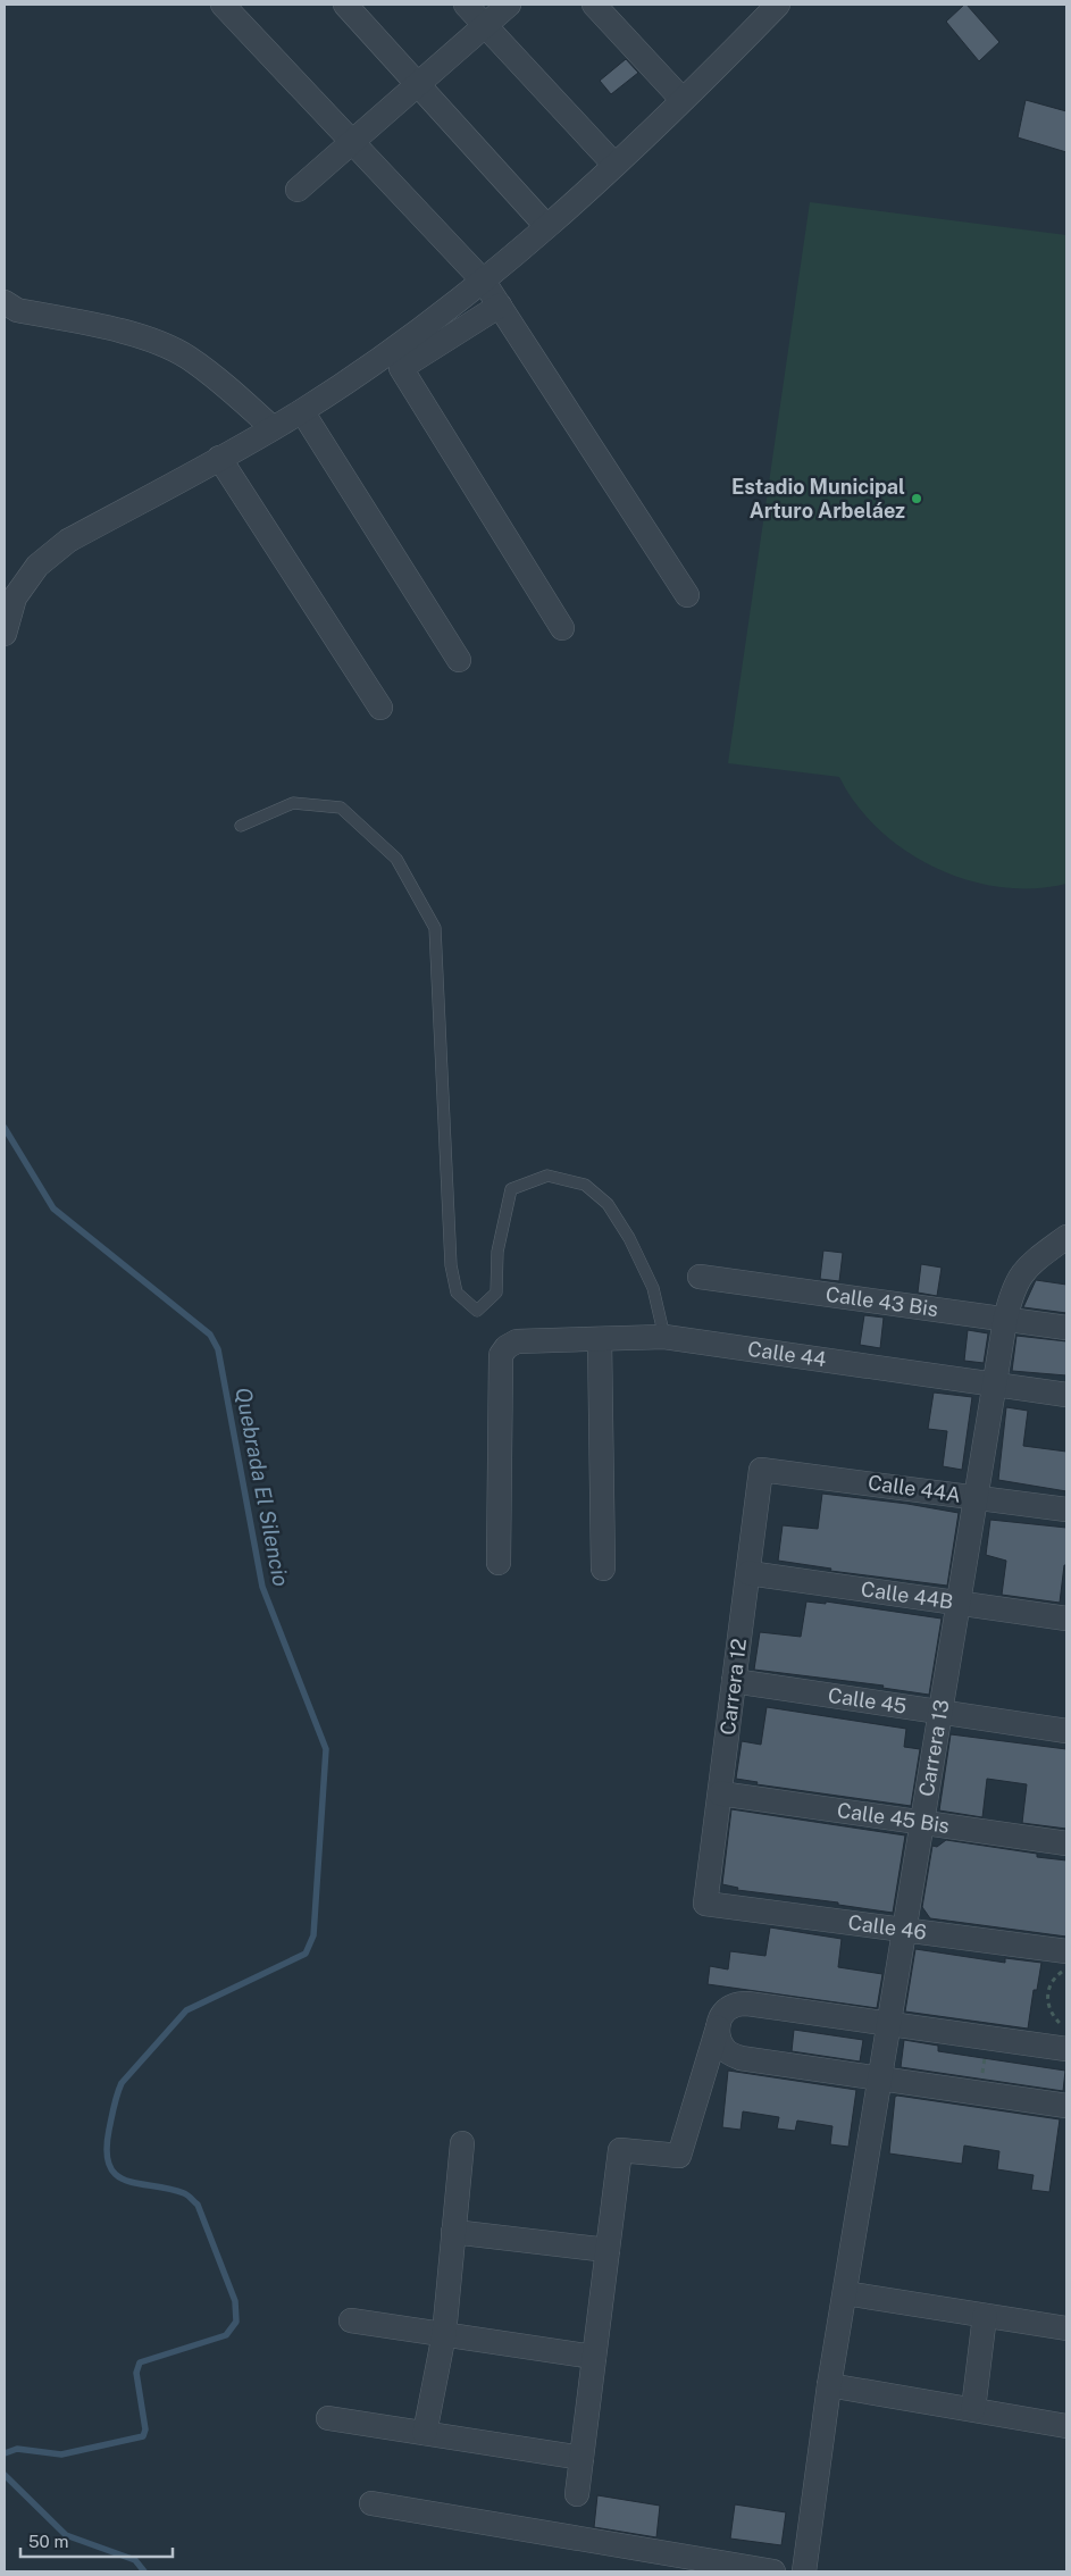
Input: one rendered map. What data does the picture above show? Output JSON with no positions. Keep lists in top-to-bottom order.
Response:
{
  "streets": {
    "street": [
      "Calle 43 Bis",
      "Calle 44",
      "Calle 44A",
      "Calle 44B",
      "Carrera 12",
      "Calle 45",
      "Carrera 13",
      "Calle 45 Bis",
      "Calle 46"
    ]
  },
  "crossings": [
    ["Calle 43 Bis", "Carrera 13"],
    ["Calle 44", "Carrera 13"],
    ["Calle 44A", "Carrera 12"],
    ["Calle 44A", "Carrera 13"],
    ["Calle 44B", "Carrera 12"],
    ["Calle 44B", "Carrera 13"],
    ["Carrera 12", "Calle 45"],
    ["Carrera 12", "Calle 45 Bis"],
    ["Carrera 12", "Calle 46"],
    ["Calle 45", "Carrera 13"],
    ["Carrera 13", "Calle 45 Bis"],
    ["Carrera 13", "Calle 46"]
  ],
  "water": ["Quebrada El Silencio"],
  "places": ["Estadio Municipal Arturo Arbeláez"],
  "scale_bar": "50 m"
}
